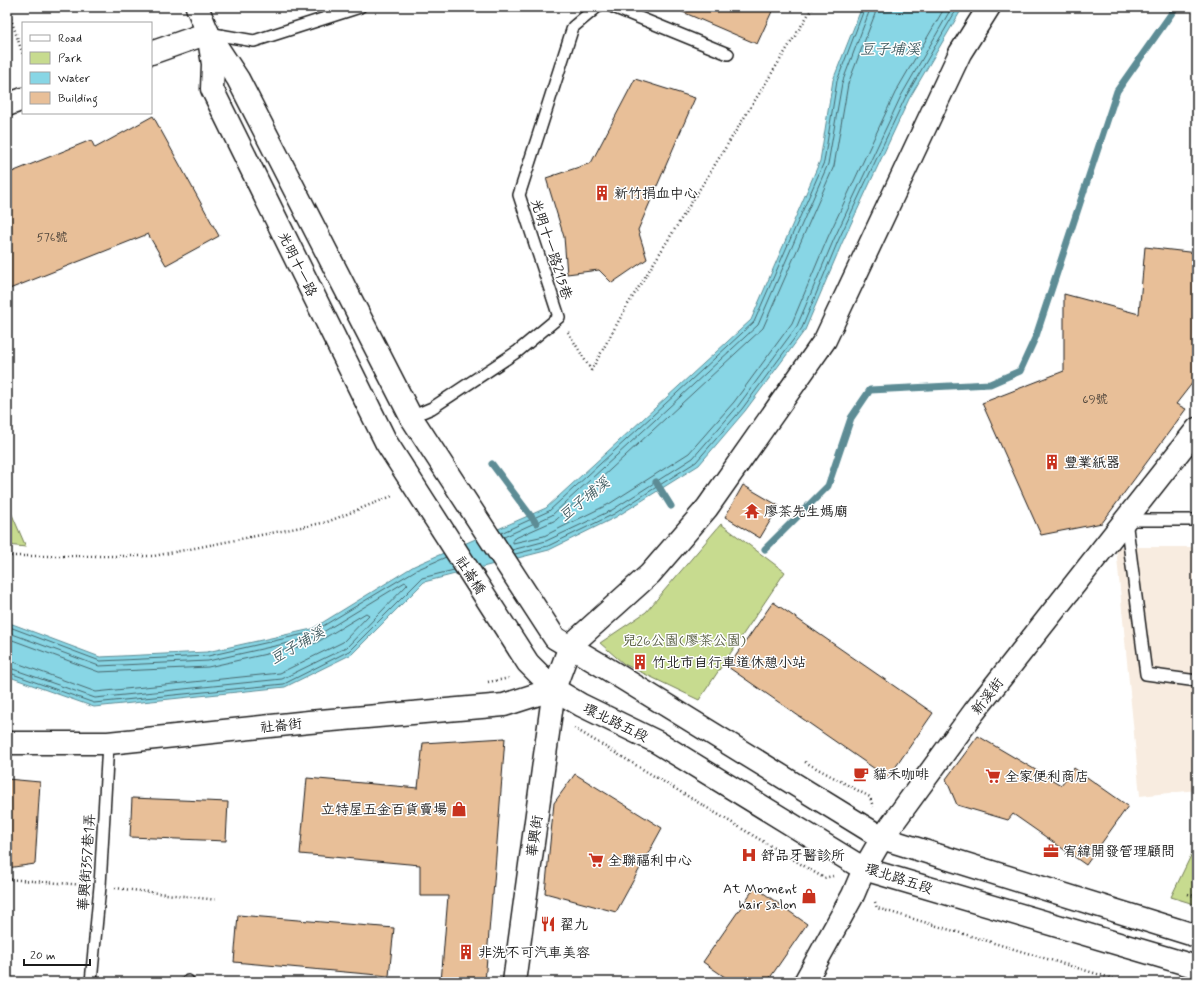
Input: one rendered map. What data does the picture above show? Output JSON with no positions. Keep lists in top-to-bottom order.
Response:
{
  "streets": {
    "street": [
      "光明十一路",
      "社崙橋",
      "新溪街",
      "環北路五段",
      "社崙街",
      "華興街"
    ],
    "lane": ["光明十一路215巷", "華興街357巷1弄"]
  },
  "crossings": [
    ["光明十一路215巷", "光明十一路"],
    ["光明十一路", "社崙橋"],
    ["光明十一路", "華興街"],
    ["社崙橋", "環北路五段"],
    ["新溪街", "環北路五段"],
    ["環北路五段", "社崙街"],
    ["環北路五段", "華興街"],
    ["社崙街", "華興街"],
    ["社崙街", "華興街357巷1弄"]
  ],
  "water": ["豆子埔溪"],
  "parks": ["兒26公園(廖茶公園)"],
  "places": {
    "building": [
      "新竹捐血中心",
      "豐業紙器",
      "竹北市自行車道休憩小站",
      "非洗不可汽車美容"
    ],
    "temple": ["廖茶先生媽廟"],
    "cafe": ["貓禾咖啡"],
    "supermarket": ["全家便利商店", "全聯福利中心"],
    "shop": ["立特屋五金百貨賣場", "At Moment hair salon"],
    "office": ["宥緯開發管理顧問"],
    "hospital": ["舒品牙醫診所"],
    "restaurant": ["翟九"]
  },
  "house_numbers": ["576號", "69號"],
  "legend": [
    "Road",
    "Park",
    "Water",
    "Building"
  ],
  "scale_bar": "20 m"
}
